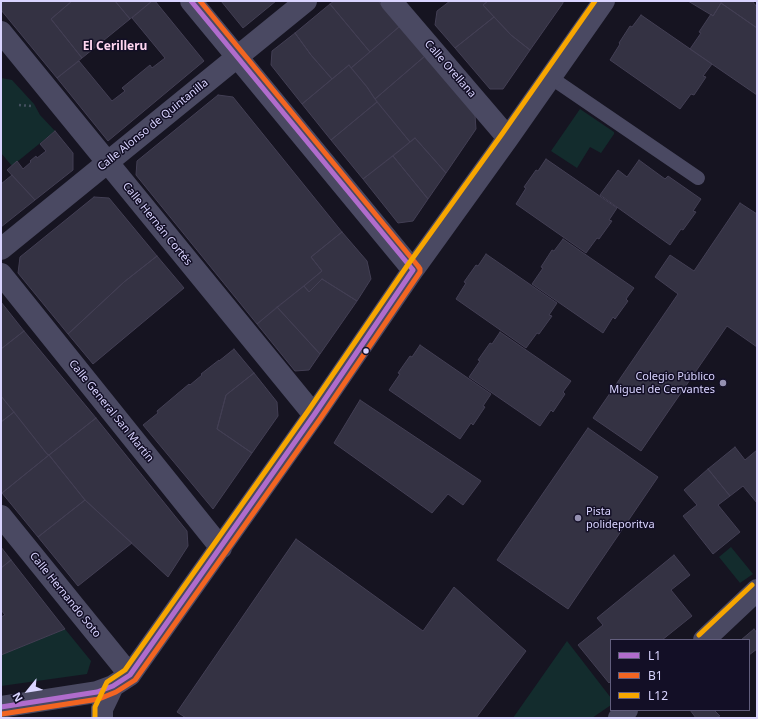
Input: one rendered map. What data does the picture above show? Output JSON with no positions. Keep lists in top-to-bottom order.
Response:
{
  "streets": {
    "street": [
      "Calle Orellana",
      "Calle Alonso de Quintanilla",
      "Calle Hernán Cortés",
      "Calle General San Martín",
      "Calle Hernando Soto"
    ]
  },
  "crossings": [
    ["Calle Alonso de Quintanilla", "Calle Hernán Cortés"]
  ],
  "districts": ["El Cerilleru"],
  "places": ["Colegio Público Miguel de Cervantes", "Pista polideporitva"],
  "lines": ["transit line L1", "transit line B1", "transit line L12"],
  "legend": ["L1", "B1", "L12"],
  "north": "bottom left"
}
